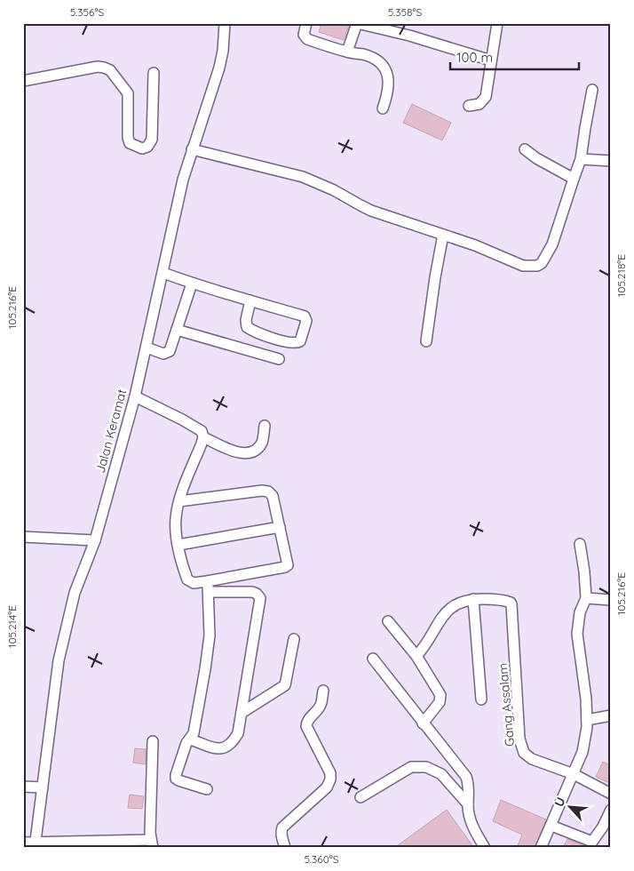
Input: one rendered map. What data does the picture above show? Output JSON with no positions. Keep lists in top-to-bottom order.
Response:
{
  "streets": {
    "street": ["Jalan Keramat", "Gang Assalam"]
  },
  "scale_bar": "100 m",
  "north": "top left",
  "coordinates": [
    "5.356°S",
    "5.358°S",
    "105.218°E",
    "105.216°E",
    "105.214°E",
    "5.360°S"
  ]
}
